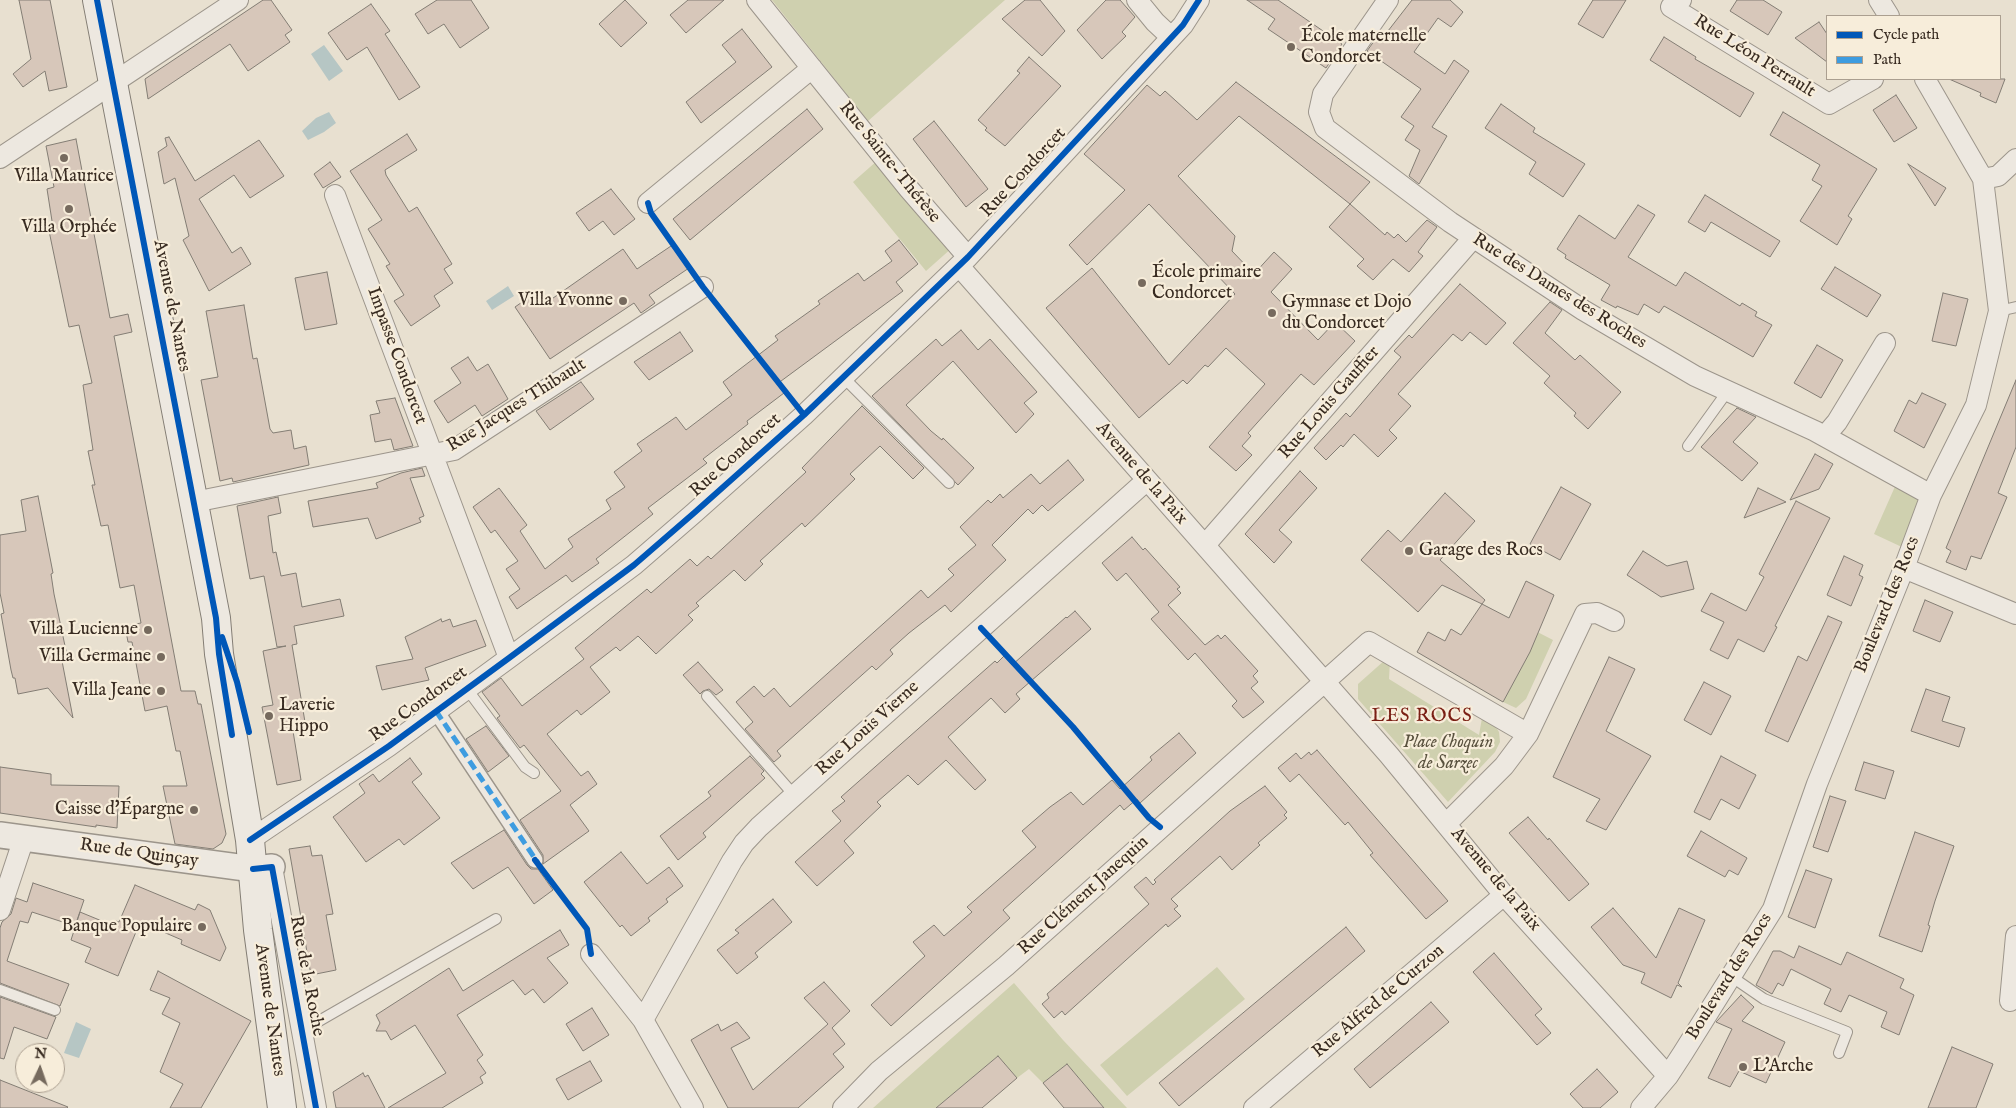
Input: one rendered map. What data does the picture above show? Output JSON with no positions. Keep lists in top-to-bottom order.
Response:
{
  "streets": {
    "main road": ["Avenue de Nantes"],
    "street": [
      "Rue Léon Perrault",
      "Rue Sainte-Thérèse",
      "Rue Condorcet",
      "Rue des Dames des Roches",
      "Impasse Condorcet",
      "Rue Louis Gauffier",
      "Rue Jacques Thibault",
      "Avenue de la Paix",
      "Boulevard des Rocs",
      "Rue Louis Vierne",
      "Rue de Quinçay",
      "Rue Clément Janequin",
      "Rue de la Roche",
      "Rue Alfred de Curzon"
    ]
  },
  "crossings": [
    ["Rue Sainte-Thérèse", "Rue Condorcet"],
    ["Rue Sainte-Thérèse", "Avenue de la Paix"],
    ["Rue Condorcet", "Avenue de Nantes"],
    ["Rue Condorcet", "Impasse Condorcet"],
    ["Rue Condorcet", "Avenue de la Paix"],
    ["Rue des Dames des Roches", "Rue Louis Gauffier"],
    ["Rue des Dames des Roches", "Boulevard des Rocs"],
    ["Avenue de Nantes", "Rue Jacques Thibault"],
    ["Avenue de Nantes", "Rue de Quinçay"],
    ["Avenue de Nantes", "Rue de la Roche"],
    ["Impasse Condorcet", "Rue Jacques Thibault"],
    ["Rue Louis Gauffier", "Avenue de la Paix"],
    ["Avenue de la Paix", "Boulevard des Rocs"],
    ["Avenue de la Paix", "Rue Louis Vierne"],
    ["Avenue de la Paix", "Rue Clément Janequin"],
    ["Avenue de la Paix", "Rue Alfred de Curzon"],
    ["Rue de Quinçay", "Rue de la Roche"]
  ],
  "districts": ["LES ROCS"],
  "parks": ["Place Choquin de Sarzec"],
  "places": [
    "École maternelle Condorcet",
    "Villa Maurice",
    "Villa Orphée",
    "École primaire Condorcet",
    "Villa Yvonne",
    "Gymnase et Dojo du Condorcet",
    "Garage des Rocs",
    "Villa Lucienne",
    "Villa Germaine",
    "Villa Jeane",
    "Laverie Hippo",
    "Caisse d'Épargne",
    "Banque Populaire",
    "L'Arche"
  ],
  "legend": ["Cycle path", "Path"],
  "north": "top"
}
